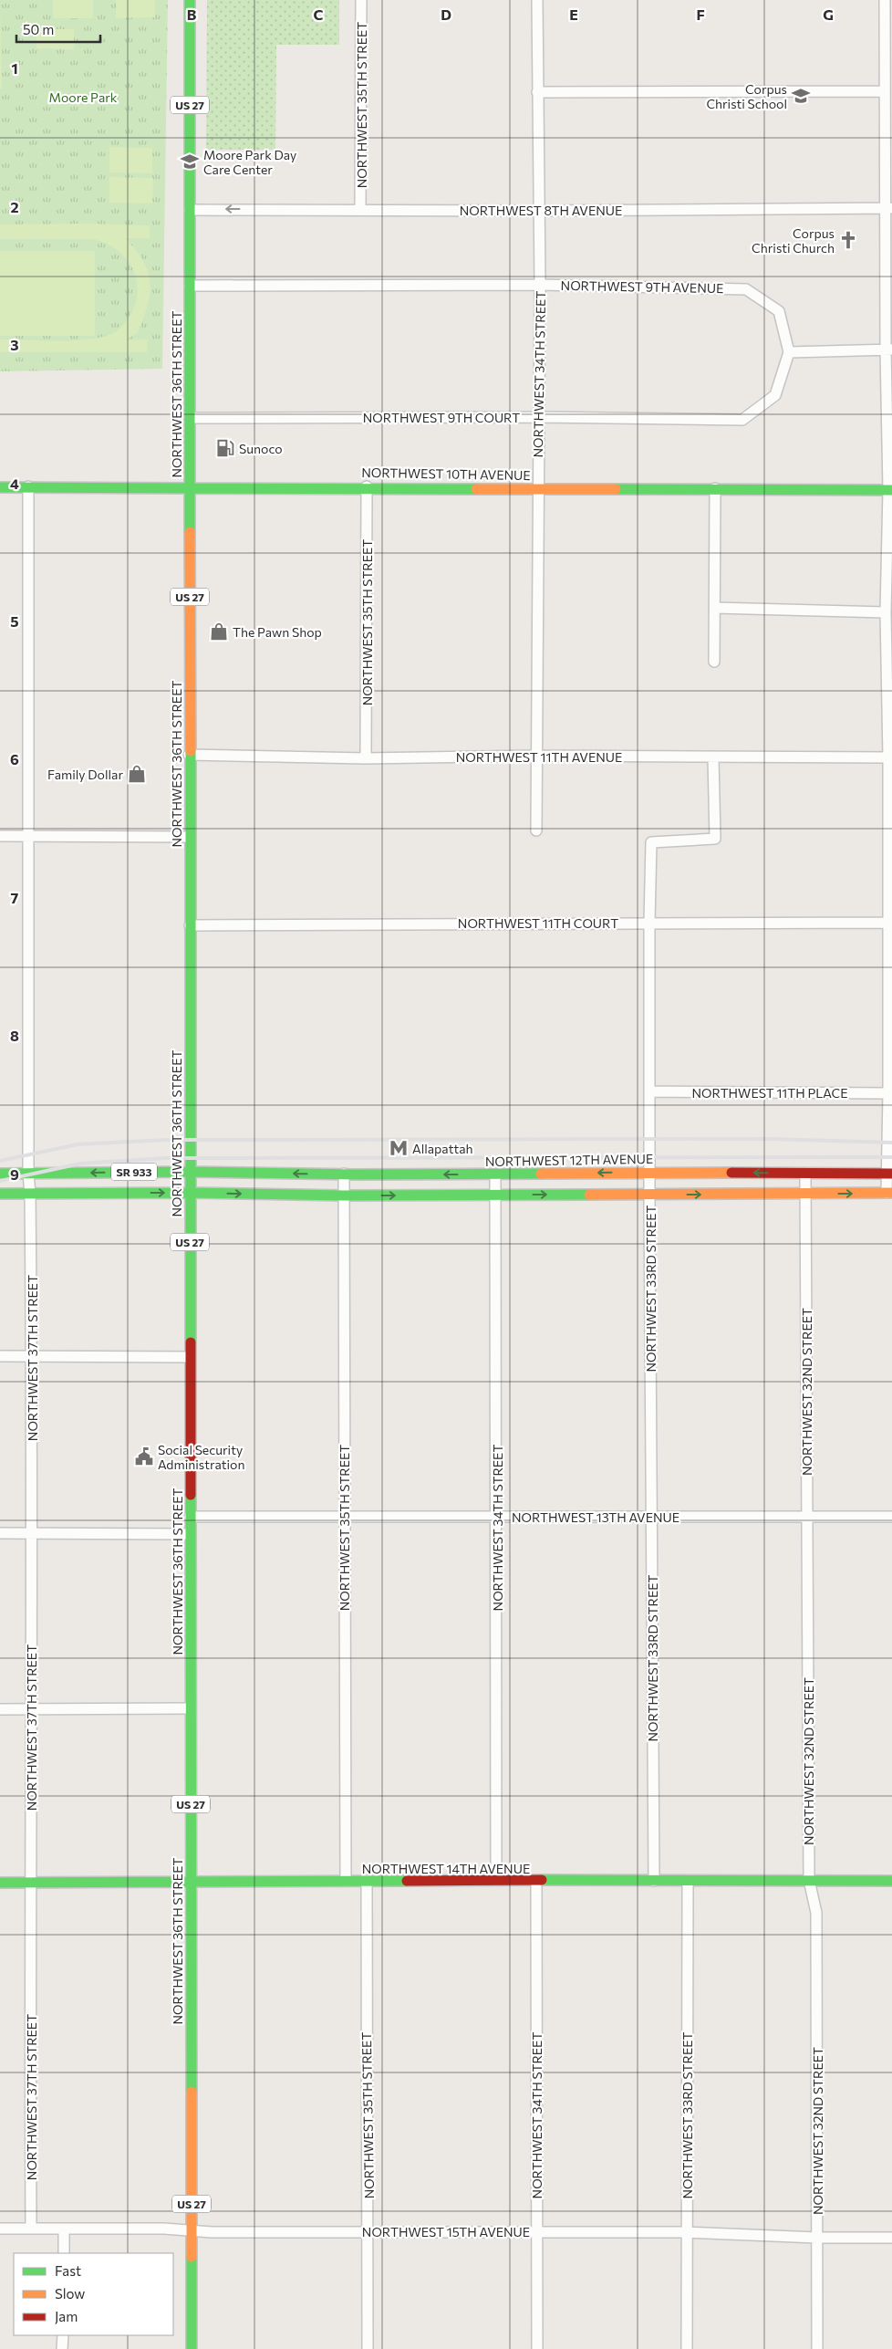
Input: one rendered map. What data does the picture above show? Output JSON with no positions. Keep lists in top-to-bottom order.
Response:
{
  "streets": {
    "main road": [
      "US 27",
      "NORTHWEST 36TH STREET",
      "NORTHWEST 10TH AVENUE",
      "NORTHWEST 12TH AVENUE",
      "SR 933",
      "NORTHWEST 14TH AVENUE"
    ],
    "street": [
      "NORTHWEST 35TH STREET",
      "NORTHWEST 8TH AVENUE",
      "NORTHWEST 9TH AVENUE",
      "NORTHWEST 34TH STREET",
      "NORTHWEST 9TH COURT",
      "NORTHWEST 11TH AVENUE",
      "NORTHWEST 11TH COURT",
      "NORTHWEST 11TH PLACE",
      "NORTHWEST 33RD STREET",
      "NORTHWEST 37TH STREET",
      "NORTHWEST 32ND STREET",
      "NORTHWEST 13TH AVENUE",
      "NORTHWEST 15TH AVENUE"
    ]
  },
  "crossings": [
    ["NORTHWEST 35TH STREET", "NORTHWEST 8TH AVENUE"],
    ["NORTHWEST 35TH STREET", "NORTHWEST 10TH AVENUE"],
    ["NORTHWEST 35TH STREET", "NORTHWEST 11TH AVENUE"],
    ["NORTHWEST 35TH STREET", "NORTHWEST 12TH AVENUE"],
    ["NORTHWEST 35TH STREET", "SR 933"],
    ["NORTHWEST 35TH STREET", "NORTHWEST 13TH AVENUE"],
    ["NORTHWEST 35TH STREET", "NORTHWEST 14TH AVENUE"],
    ["NORTHWEST 35TH STREET", "NORTHWEST 15TH AVENUE"],
    ["NORTHWEST 8TH AVENUE", "NORTHWEST 34TH STREET"],
    ["NORTHWEST 8TH AVENUE", "NORTHWEST 36TH STREET"],
    ["NORTHWEST 9TH AVENUE", "NORTHWEST 34TH STREET"],
    ["NORTHWEST 9TH AVENUE", "NORTHWEST 36TH STREET"],
    ["NORTHWEST 9TH AVENUE", "NORTHWEST 9TH COURT"],
    ["NORTHWEST 34TH STREET", "NORTHWEST 9TH COURT"],
    ["NORTHWEST 34TH STREET", "NORTHWEST 10TH AVENUE"],
    ["NORTHWEST 34TH STREET", "NORTHWEST 11TH AVENUE"],
    ["NORTHWEST 34TH STREET", "NORTHWEST 12TH AVENUE"],
    ["NORTHWEST 34TH STREET", "SR 933"],
    ["NORTHWEST 34TH STREET", "NORTHWEST 13TH AVENUE"],
    ["NORTHWEST 34TH STREET", "NORTHWEST 14TH AVENUE"],
    ["NORTHWEST 34TH STREET", "NORTHWEST 15TH AVENUE"],
    ["NORTHWEST 36TH STREET", "NORTHWEST 9TH COURT"],
    ["NORTHWEST 36TH STREET", "NORTHWEST 10TH AVENUE"],
    ["NORTHWEST 36TH STREET", "NORTHWEST 11TH AVENUE"],
    ["NORTHWEST 36TH STREET", "NORTHWEST 11TH COURT"],
    ["NORTHWEST 36TH STREET", "NORTHWEST 12TH AVENUE"],
    ["NORTHWEST 36TH STREET", "SR 933"],
    ["NORTHWEST 36TH STREET", "NORTHWEST 13TH AVENUE"],
    ["NORTHWEST 36TH STREET", "NORTHWEST 14TH AVENUE"],
    ["NORTHWEST 36TH STREET", "NORTHWEST 15TH AVENUE"],
    ["NORTHWEST 10TH AVENUE", "NORTHWEST 37TH STREET"],
    ["NORTHWEST 11TH AVENUE", "NORTHWEST 33RD STREET"],
    ["NORTHWEST 11TH COURT", "NORTHWEST 33RD STREET"],
    ["NORTHWEST 11TH PLACE", "NORTHWEST 33RD STREET"],
    ["NORTHWEST 12TH AVENUE", "NORTHWEST 33RD STREET"],
    ["NORTHWEST 12TH AVENUE", "NORTHWEST 37TH STREET"],
    ["NORTHWEST 12TH AVENUE", "NORTHWEST 32ND STREET"],
    ["SR 933", "NORTHWEST 33RD STREET"],
    ["SR 933", "NORTHWEST 37TH STREET"],
    ["SR 933", "NORTHWEST 32ND STREET"],
    ["NORTHWEST 33RD STREET", "NORTHWEST 13TH AVENUE"],
    ["NORTHWEST 33RD STREET", "NORTHWEST 14TH AVENUE"],
    ["NORTHWEST 33RD STREET", "NORTHWEST 15TH AVENUE"],
    ["NORTHWEST 37TH STREET", "NORTHWEST 14TH AVENUE"],
    ["NORTHWEST 37TH STREET", "NORTHWEST 15TH AVENUE"],
    ["NORTHWEST 32ND STREET", "NORTHWEST 13TH AVENUE"],
    ["NORTHWEST 32ND STREET", "NORTHWEST 14TH AVENUE"],
    ["NORTHWEST 32ND STREET", "NORTHWEST 15TH AVENUE"]
  ],
  "parks": ["Moore Park"],
  "places": {
    "school or university": ["Corpus Christi School", "Moore Park Day Care Center"],
    "church": ["Corpus Christi Church"],
    "fuel station": ["Sunoco"],
    "shop": ["The Pawn Shop", "Family Dollar"],
    "metro station": ["Allapattah"],
    "public building": ["Social Security Administration"]
  },
  "legend": ["Fast", "Slow", "Jam"],
  "scale_bar": "50 m",
  "grid": {
    "columns": [
      "B",
      "C",
      "D",
      "E",
      "F",
      "G"
    ],
    "rows": [
      "1",
      "2",
      "3",
      "4",
      "5",
      "6",
      "7",
      "8",
      "9"
    ]
  }
}
